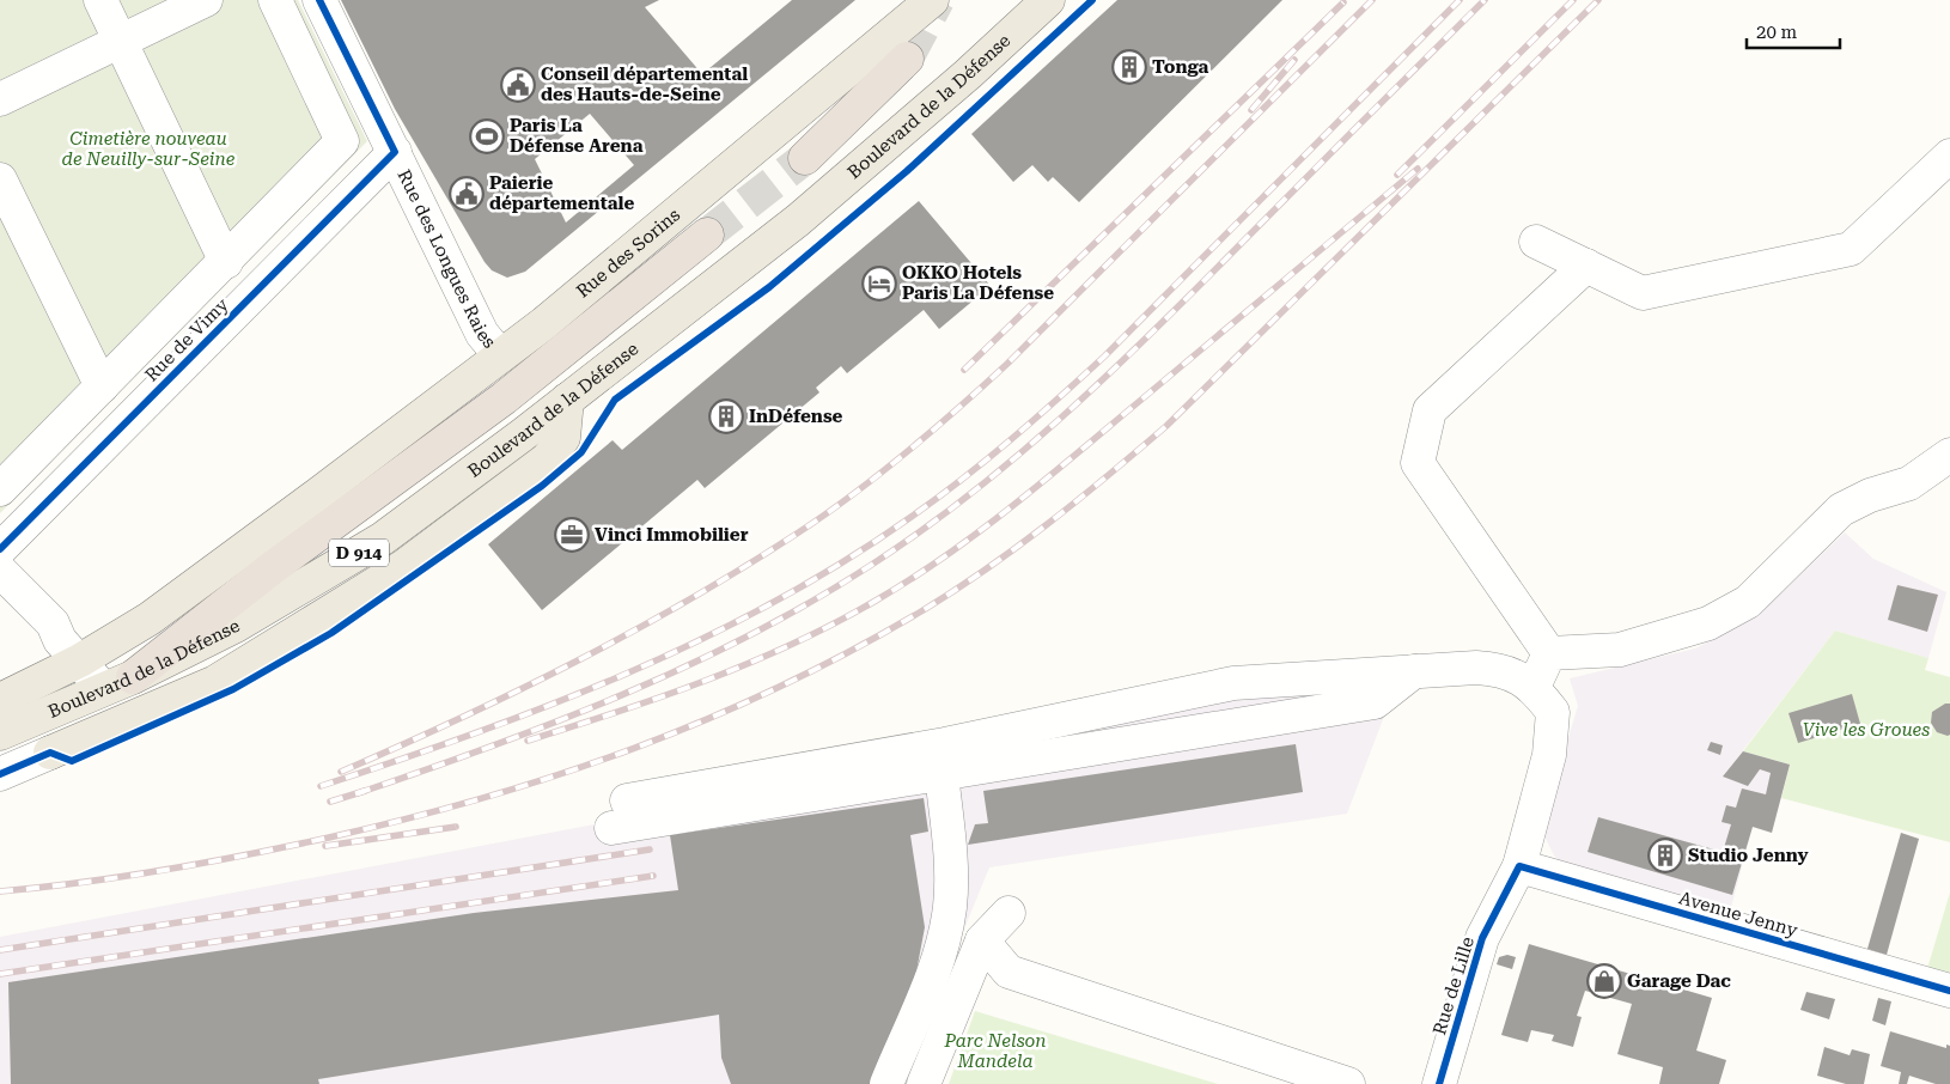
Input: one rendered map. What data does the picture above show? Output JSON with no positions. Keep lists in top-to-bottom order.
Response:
{
  "streets": {
    "main road": ["Boulevard de la Défense", "Rue des Sorins", "D 914"],
    "street": [
      "Rue des Longues Raies",
      "Rue de Vimy",
      "Avenue Jenny",
      "Rue de Lille"
    ]
  },
  "crossings": [
    ["Rue des Sorins", "Rue des Longues Raies"],
    ["Rue des Longues Raies", "Rue de Vimy"],
    ["Avenue Jenny", "Rue de Lille"]
  ],
  "parks": ["Cimetière nouveau de Neuilly-sur-Seine", "Vive les Groues", "Parc Nelson Mandela"],
  "places": {
    "building": ["Tonga", "InDéfense", "Studio Jenny"],
    "public building": ["Conseil départemental des Hauts-de-Seine", "Paierie départementale"],
    "sports": ["Paris La Défense Arena"],
    "hotel": ["OKKO Hotels Paris La Défense"],
    "office": ["Vinci Immobilier"],
    "shop": ["Garage Dac"]
  },
  "scale_bar": "20 m"
}
